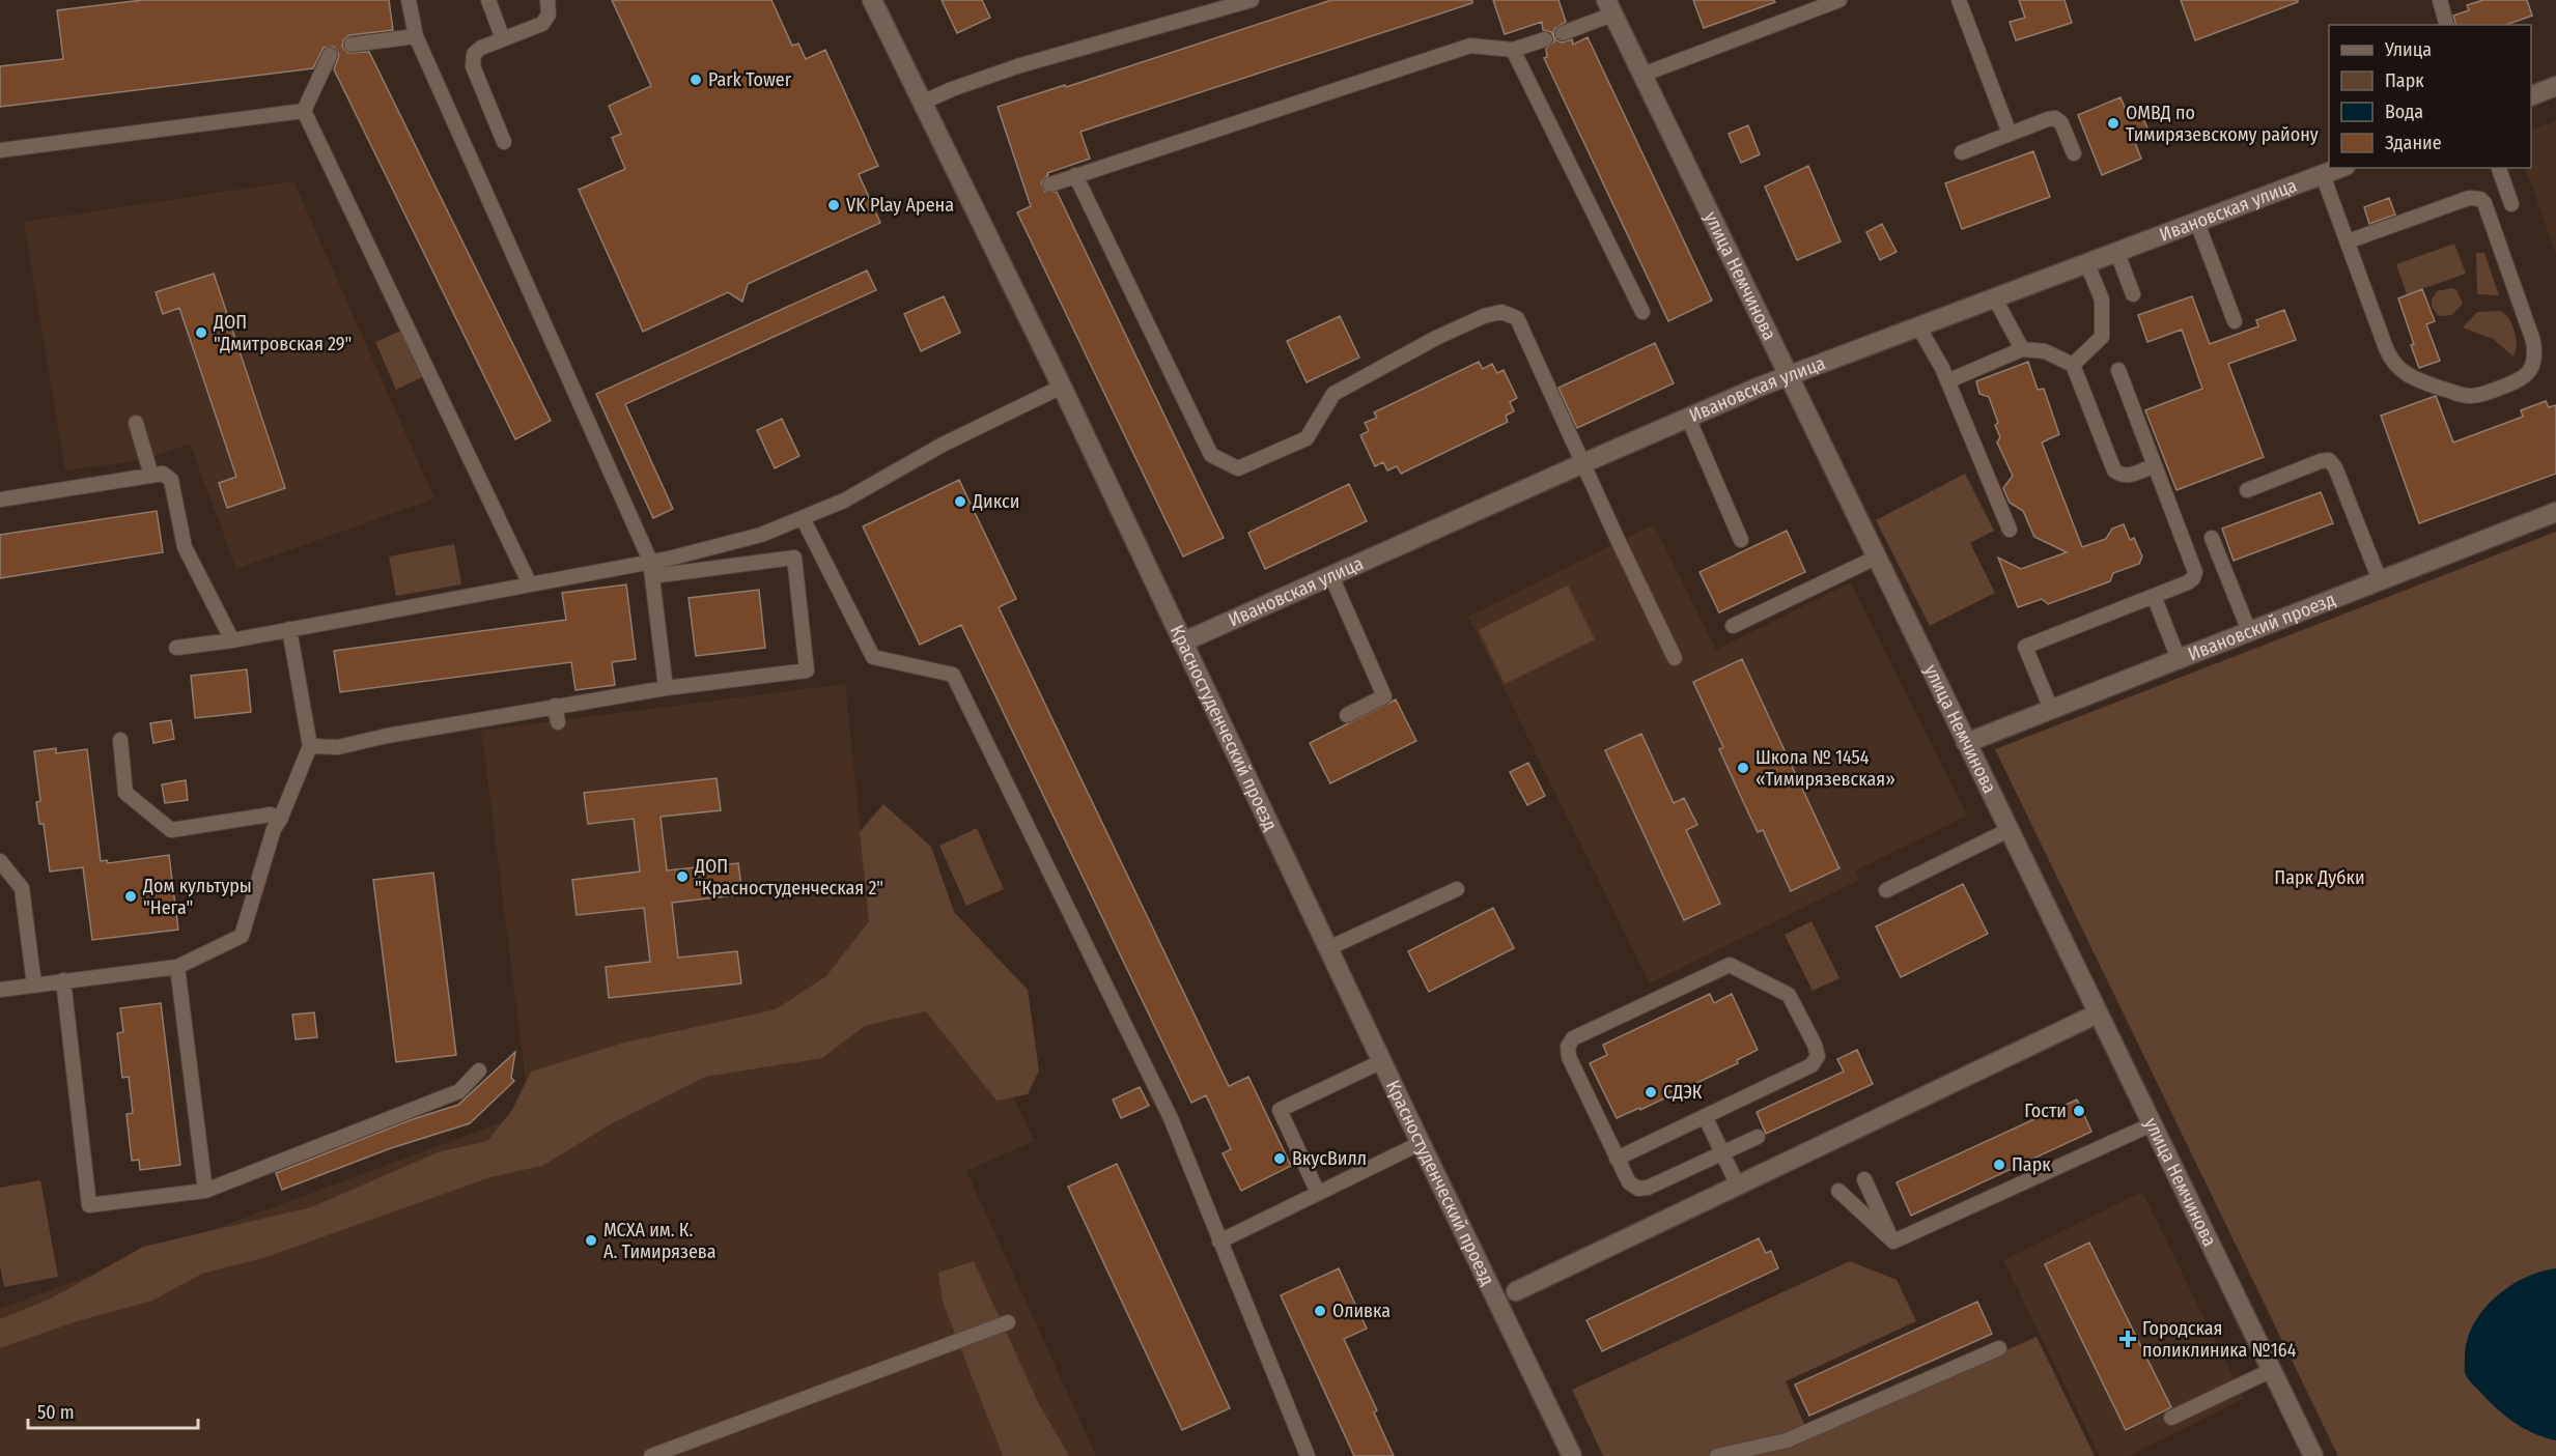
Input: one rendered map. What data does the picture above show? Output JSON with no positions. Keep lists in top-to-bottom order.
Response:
{
  "streets": {
    "street": [
      "Ивановская улица",
      "улица Немчинова",
      "Ивановский проезд",
      "Красностуденческий проезд"
    ]
  },
  "crossings": [
    ["Ивановская улица", "улица Немчинова"],
    ["Ивановская улица", "Красностуденческий проезд"],
    ["улица Немчинова", "Ивановский проезд"]
  ],
  "parks": ["Парк Дубки"],
  "places": {
    "other": [
      "Park Tower",
      "ОМВД по Тимирязевскому району",
      "VK Play Арена",
      "ДОП \"Дмитровская 29\"",
      "Дикси",
      "Школа № 1454 «Тимирязевская»",
      "ДОП \"Красностуденческая 2\"",
      "Дом культуры \"Нега\"",
      "СДЭК",
      "Гости",
      "ВкусВилл",
      "Парк",
      "МСХА им. К. А. Тимирязева",
      "Оливка"
    ],
    "health": ["Городская поликлиника №164"]
  },
  "legend": [
    "Улица",
    "Парк",
    "Вода",
    "Здание"
  ],
  "scale_bar": "50 m"
}
